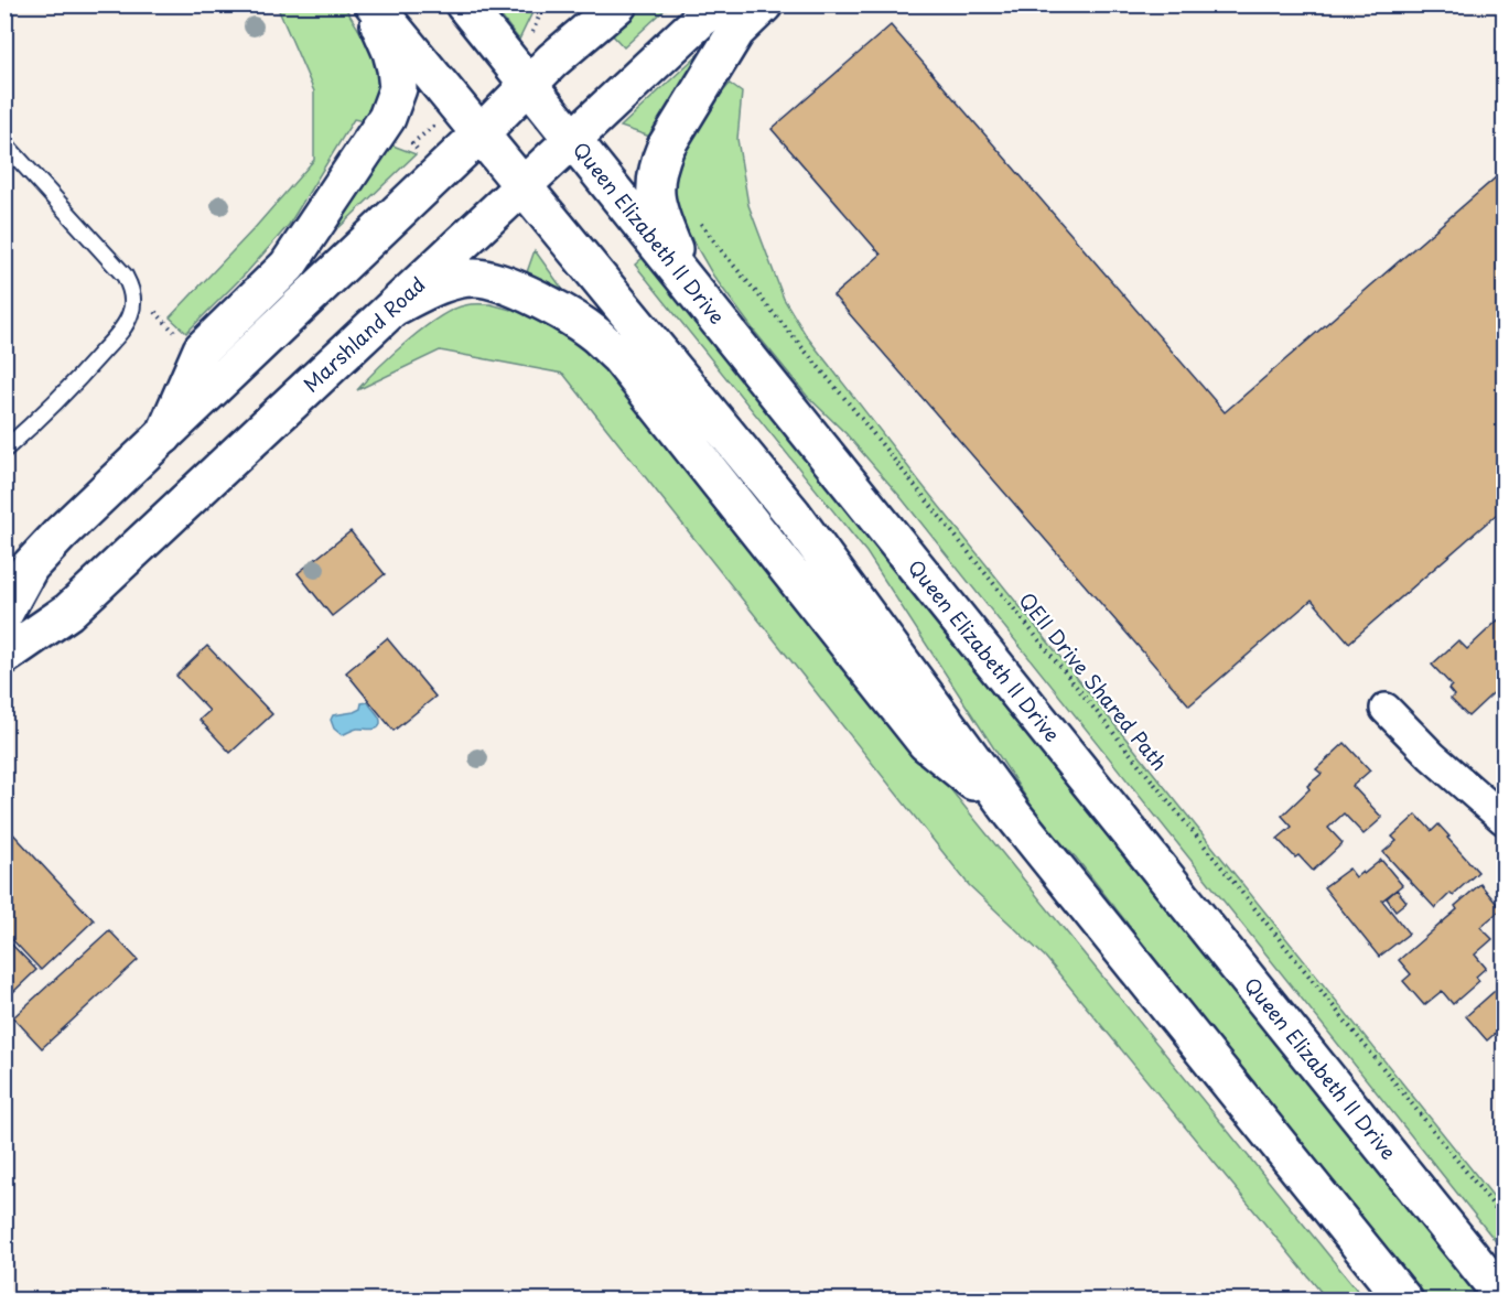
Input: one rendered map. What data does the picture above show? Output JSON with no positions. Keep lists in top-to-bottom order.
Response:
{
  "streets": {
    "main road": ["Queen Elizabeth II Drive", "Marshland Road"],
    "path": ["QEII Drive Shared Path"]
  },
  "crossings": [
    ["Queen Elizabeth II Drive", "Marshland Road"]
  ]
}
